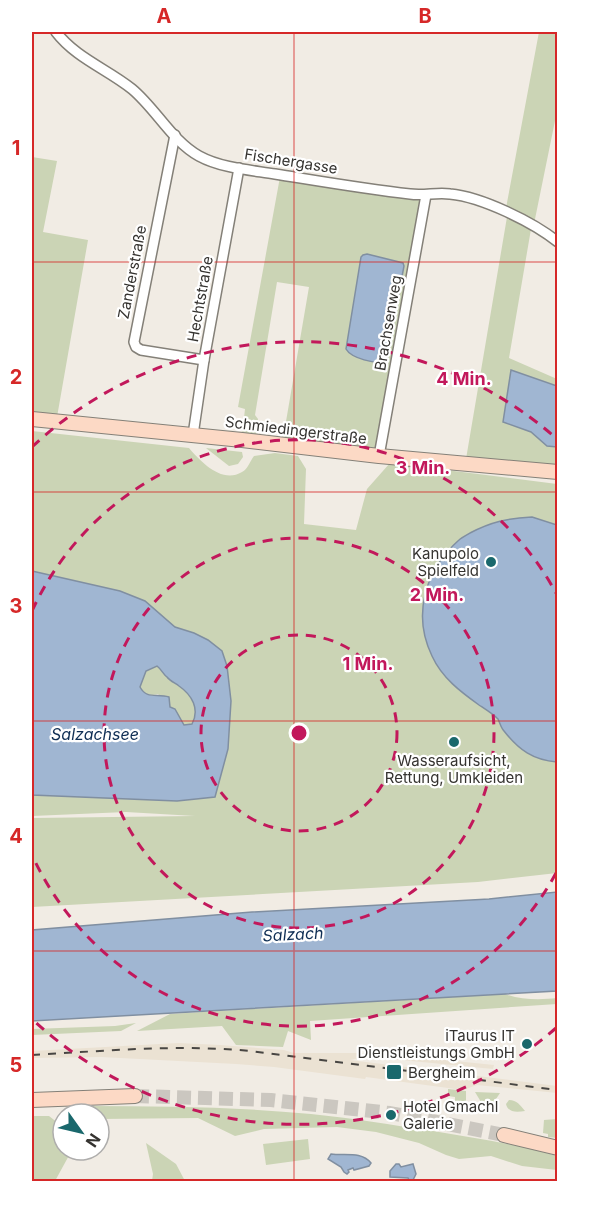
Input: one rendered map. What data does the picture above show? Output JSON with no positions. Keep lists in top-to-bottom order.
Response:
{
  "streets": {
    "street": [
      "Fischergasse",
      "Zanderstraße",
      "Hechtstraße",
      "Brachsenweg",
      "Schmiedingerstraße"
    ]
  },
  "crossings": [
    ["Fischergasse", "Zanderstraße"],
    ["Fischergasse", "Hechtstraße"],
    ["Fischergasse", "Brachsenweg"],
    ["Zanderstraße", "Hechtstraße"],
    ["Hechtstraße", "Schmiedingerstraße"],
    ["Brachsenweg", "Schmiedingerstraße"]
  ],
  "water": ["Salzachsee", "Salzach"],
  "places": {
    "other": [
      "Kanupolo Spielfeld",
      "Wasseraufsicht, Rettung, Umkleiden",
      "iTaurus IT Dienstleistungs GmbH",
      "Hotel Gmachl Galerie"
    ],
    "transit": ["Bergheim"]
  },
  "north": "bottom right",
  "grid": {
    "columns": ["A", "B"],
    "rows": [
      "1",
      "2",
      "3",
      "4",
      "5"
    ]
  },
  "rings": [
    "4 Min.",
    "3 Min.",
    "2 Min.",
    "1 Min."
  ]
}
